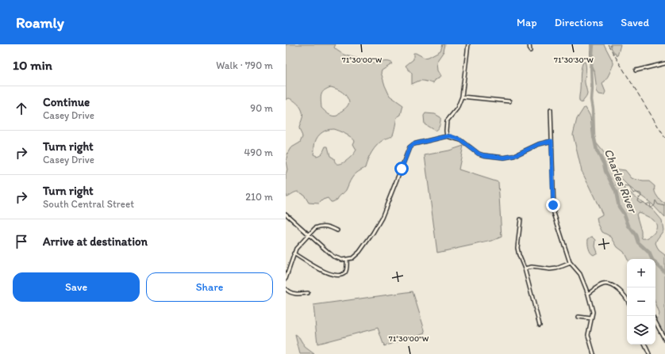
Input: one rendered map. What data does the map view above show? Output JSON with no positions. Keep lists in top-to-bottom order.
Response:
{
  "water": ["Charles River"],
  "page": {
    "header": "Roamly",
    "nav": ["Map", "Directions", "Saved"],
    "heading": ["10 min", "Walk · 790 m"],
    "list": [
      ["Continue", "Casey Drive", "90 m"],
      ["Turn right", "Casey Drive", "490 m"],
      ["Turn right", "South Central Street", "210 m"],
      "Arrive at destination"
    ],
    "map_buttons": ["+", "−"],
    "buttons": ["Save", "Share"]
  },
  "coordinates": ["71°30'00\"W", "71°30'30\"W"]
}
